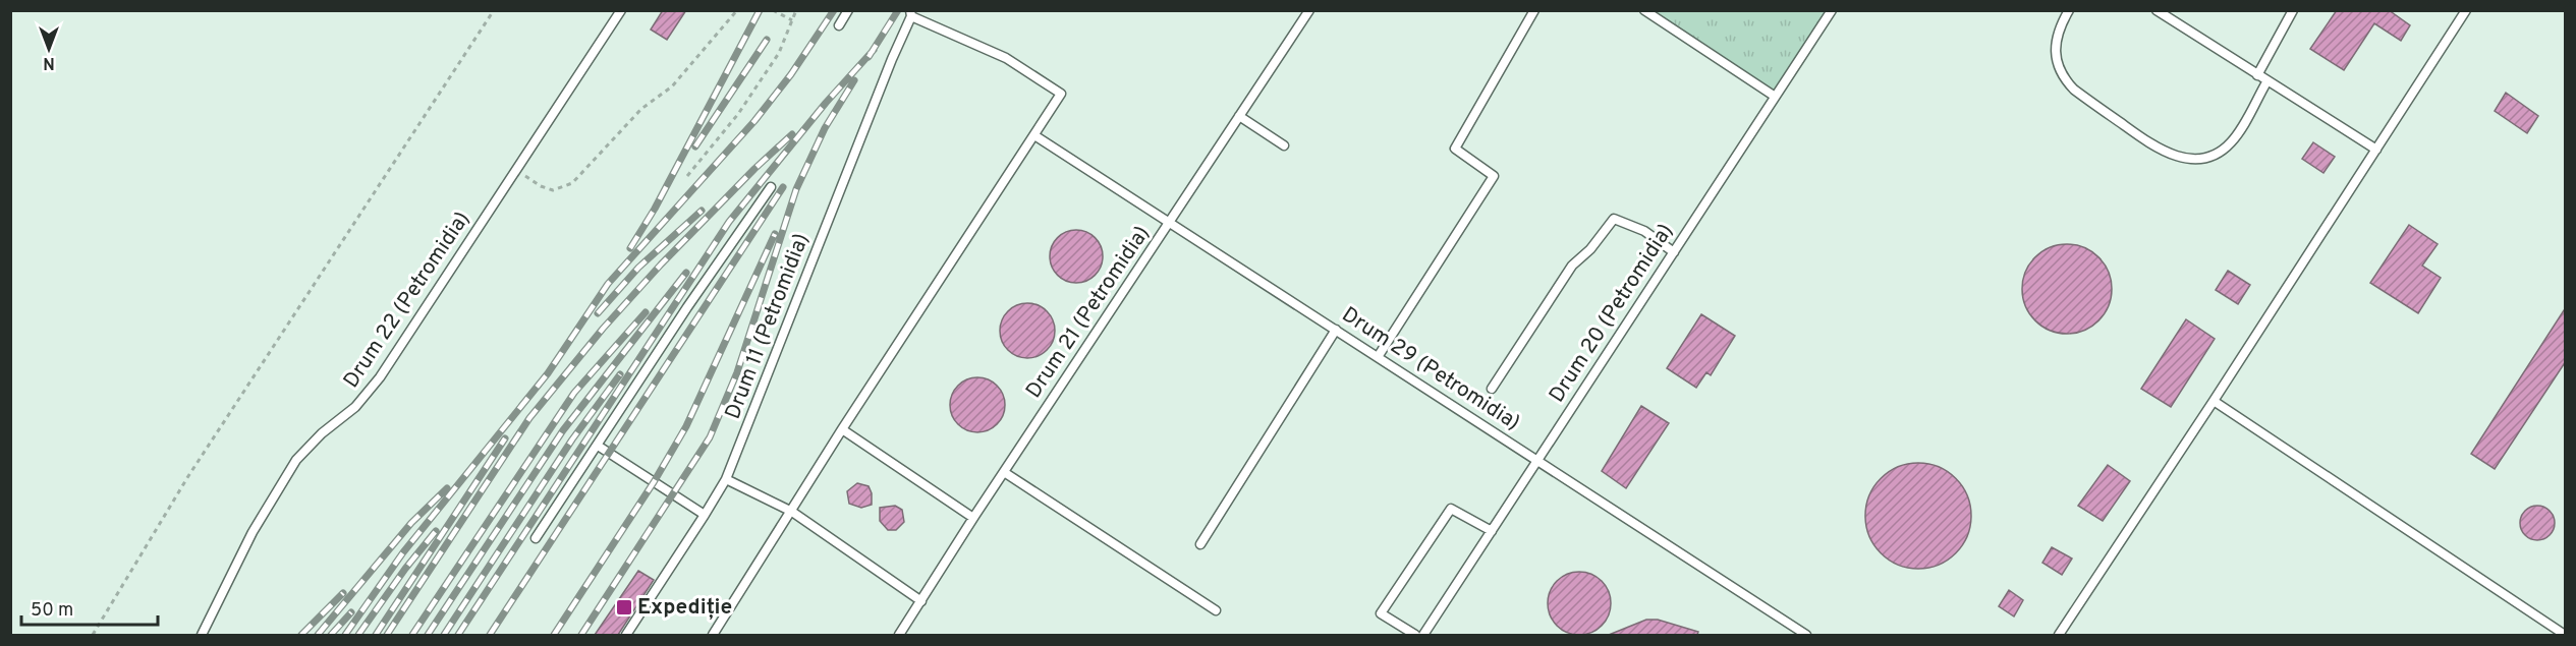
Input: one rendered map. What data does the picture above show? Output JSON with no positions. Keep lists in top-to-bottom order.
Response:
{
  "streets": {
    "lane": [
      "Drum 22 (Petromidia)",
      "Drum 21 (Petromidia)",
      "Drum 20 (Petromidia)",
      "Drum 11 (Petromidia)",
      "Drum 29 (Petromidia)"
    ]
  },
  "crossings": [
    ["Drum 21 (Petromidia)", "Drum 29 (Petromidia)"],
    ["Drum 20 (Petromidia)", "Drum 29 (Petromidia)"]
  ],
  "places": {
    "transit": ["Expediție"]
  },
  "scale_bar": "50 m",
  "north": "bottom"
}
